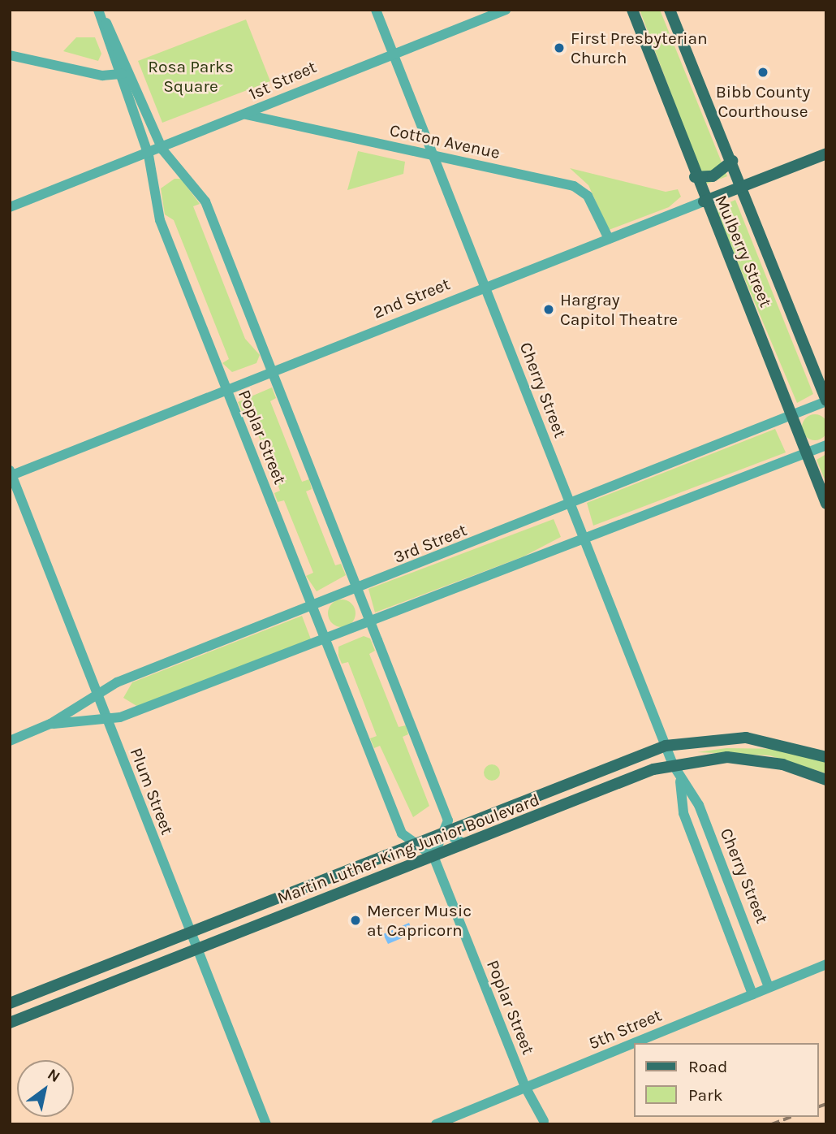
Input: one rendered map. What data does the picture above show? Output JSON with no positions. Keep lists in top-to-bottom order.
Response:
{
  "streets": {
    "main road": ["Mulberry Street", "2nd Street", "Martin Luther King Junior Boulevard"],
    "street": [
      "1st Street",
      "Cotton Avenue",
      "Cherry Street",
      "Poplar Street",
      "3rd Street",
      "Plum Street",
      "5th Street"
    ]
  },
  "crossings": [
    ["1st Street", "Cotton Avenue"],
    ["1st Street", "Cherry Street"],
    ["1st Street", "Poplar Street"],
    ["Cotton Avenue", "2nd Street"],
    ["Cotton Avenue", "Cherry Street"],
    ["Mulberry Street", "2nd Street"],
    ["Mulberry Street", "3rd Street"],
    ["2nd Street", "Cherry Street"],
    ["2nd Street", "Poplar Street"],
    ["2nd Street", "Plum Street"],
    ["Cherry Street", "3rd Street"],
    ["Cherry Street", "Martin Luther King Junior Boulevard"],
    ["Cherry Street", "5th Street"],
    ["Poplar Street", "3rd Street"],
    ["Poplar Street", "Martin Luther King Junior Boulevard"],
    ["Poplar Street", "5th Street"],
    ["3rd Street", "Plum Street"],
    ["Plum Street", "Martin Luther King Junior Boulevard"]
  ],
  "parks": ["Rosa Parks Square"],
  "places": [
    "First Presbyterian Church",
    "Bibb County Courthouse",
    "Hargray Capitol Theatre",
    "Mercer Music at Capricorn"
  ],
  "legend": ["Road", "Park"],
  "north": "top right"
}
